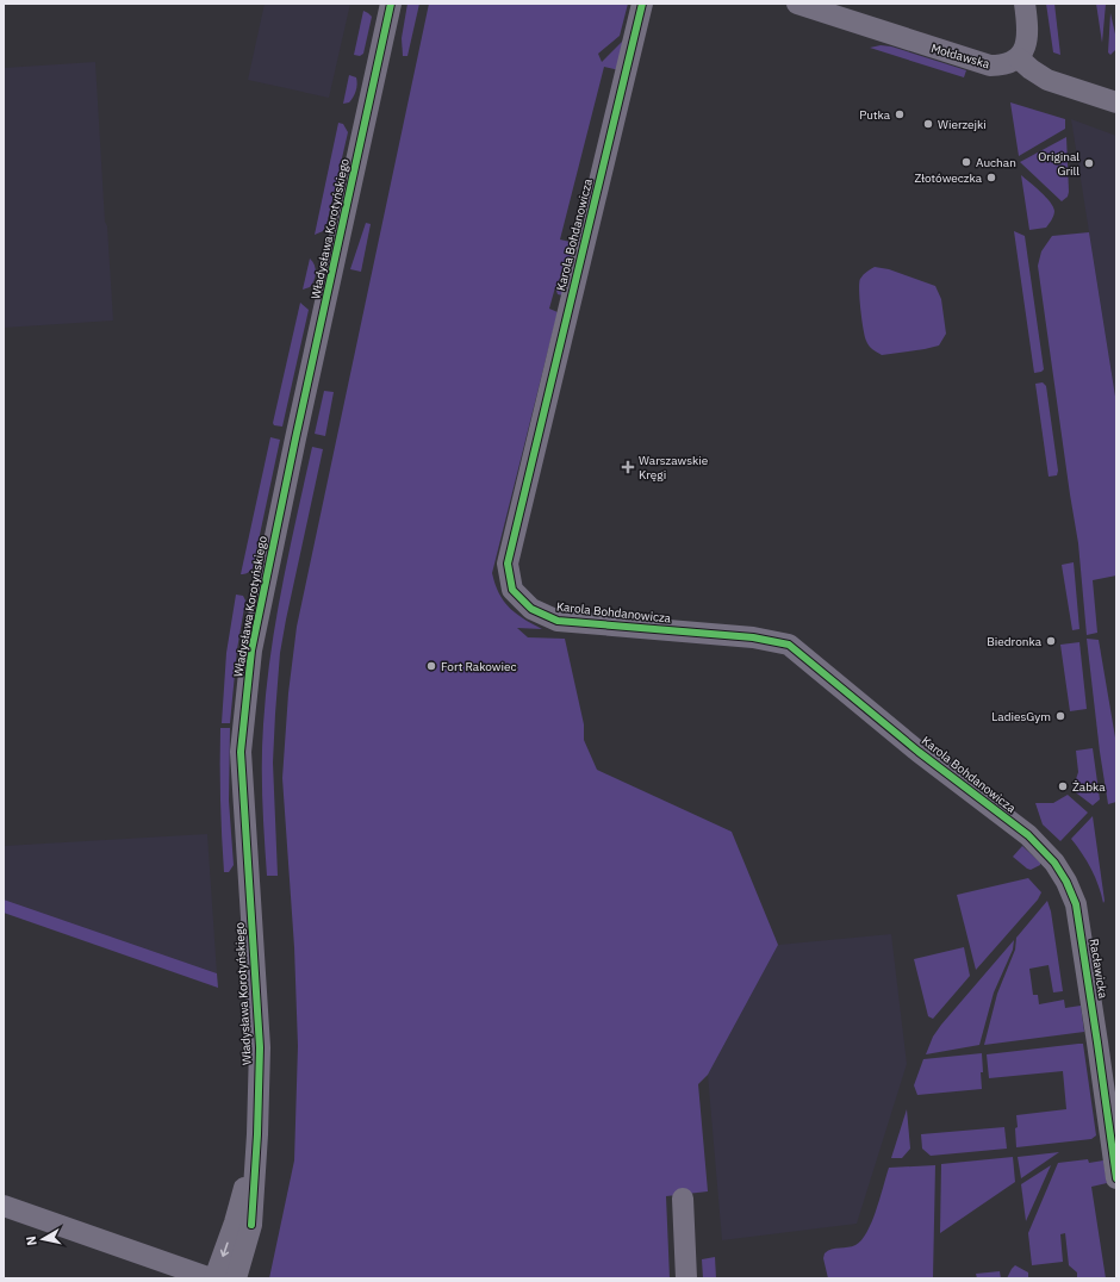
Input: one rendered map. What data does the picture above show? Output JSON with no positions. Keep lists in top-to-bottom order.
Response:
{
  "streets": {
    "street": [
      "Mołdawska",
      "Władysława Korotyńskiego",
      "Karola Bohdanowicza",
      "Racławicka"
    ]
  },
  "crossings": [
    ["Karola Bohdanowicza", "Racławicka"]
  ],
  "places": {
    "other": [
      "Putka",
      "Wierzejki",
      "Auchan",
      "Original Grill",
      "Złotóweczka",
      "Biedronka",
      "Fort Rakowiec",
      "LadiesGym",
      "Żabka"
    ],
    "health": ["Warszawskie Kręgi"]
  },
  "north": "left"
}
